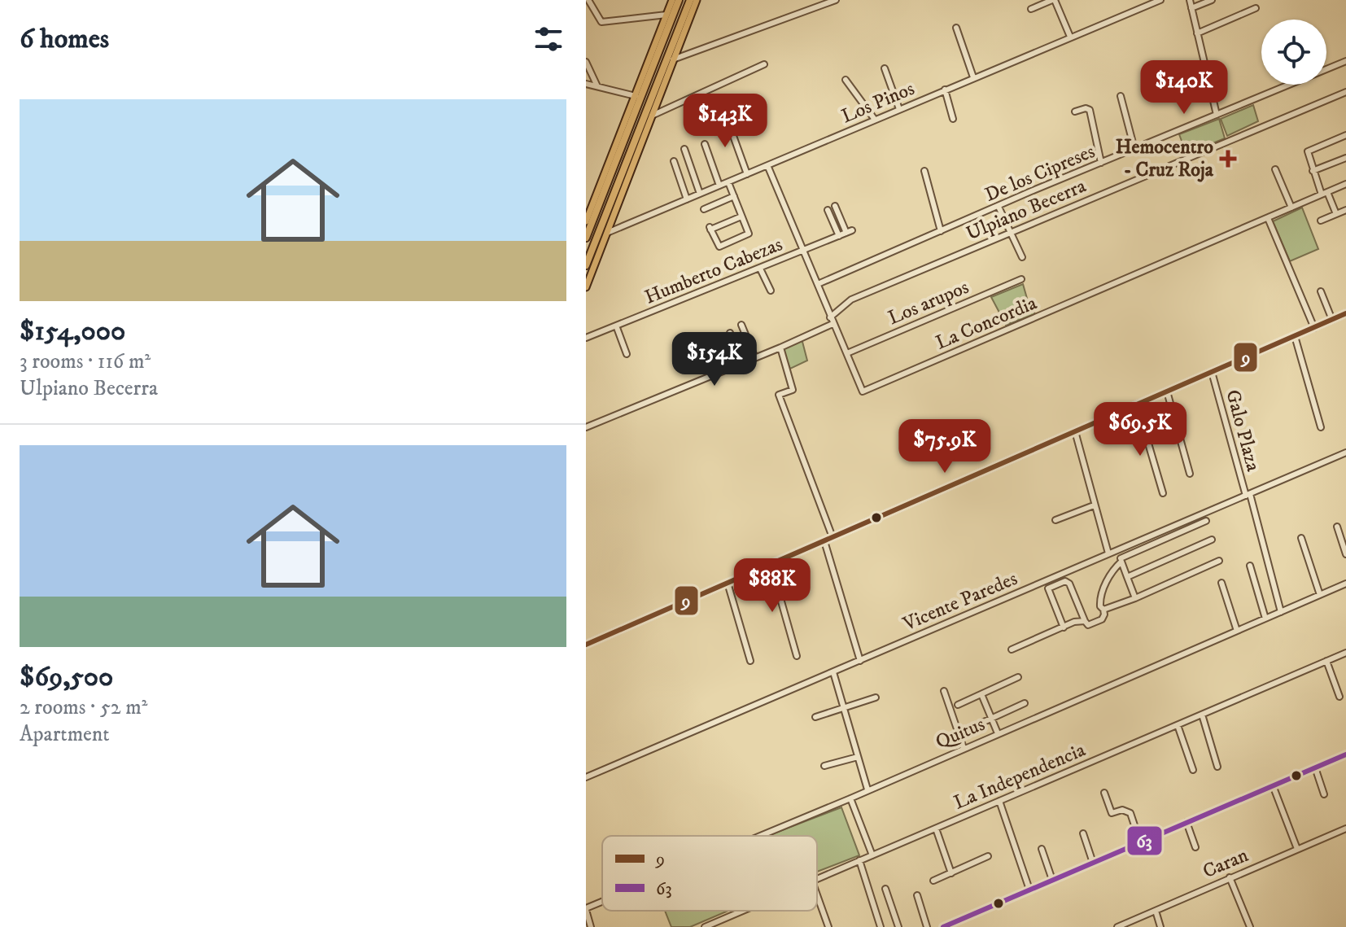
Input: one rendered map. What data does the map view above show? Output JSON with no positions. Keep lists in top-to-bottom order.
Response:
{
  "streets": {
    "street": [
      "Los Pinos",
      "De los Cipreses",
      "Ulpiano Becerra",
      "Humberto Cabezas",
      "Los arupos",
      "La Concordia",
      "Galo Plaza",
      "Vicente Paredes",
      "Quitus",
      "La Independencia",
      "Caran"
    ]
  },
  "crossings": [
    ["Los Pinos", "La Concordia"],
    ["De los Cipreses", "La Concordia"],
    ["Ulpiano Becerra", "La Concordia"],
    ["Humberto Cabezas", "La Concordia"],
    ["Los arupos", "La Concordia"],
    ["Galo Plaza", "Vicente Paredes"],
    ["Galo Plaza", "Quitus"]
  ],
  "places": {
    "health": ["Hemocentro - Cruz Roja"]
  },
  "lines": ["transit line 9", "transit line 63"],
  "legend": ["9", "63"],
  "page": {
    "heading": "6 homes",
    "price": [
      "$140K",
      "$143K",
      "$154K",
      "$69.5K",
      "$75.9K",
      "$88K"
    ],
    "list": [
      {
        "name": "$154,000",
        "note": "3 rooms · 116 m² · Ulpiano Becerra"
      },
      {
        "name": "$69,500",
        "note": "2 rooms · 52 m² · Apartment"
      }
    ]
  }
}
